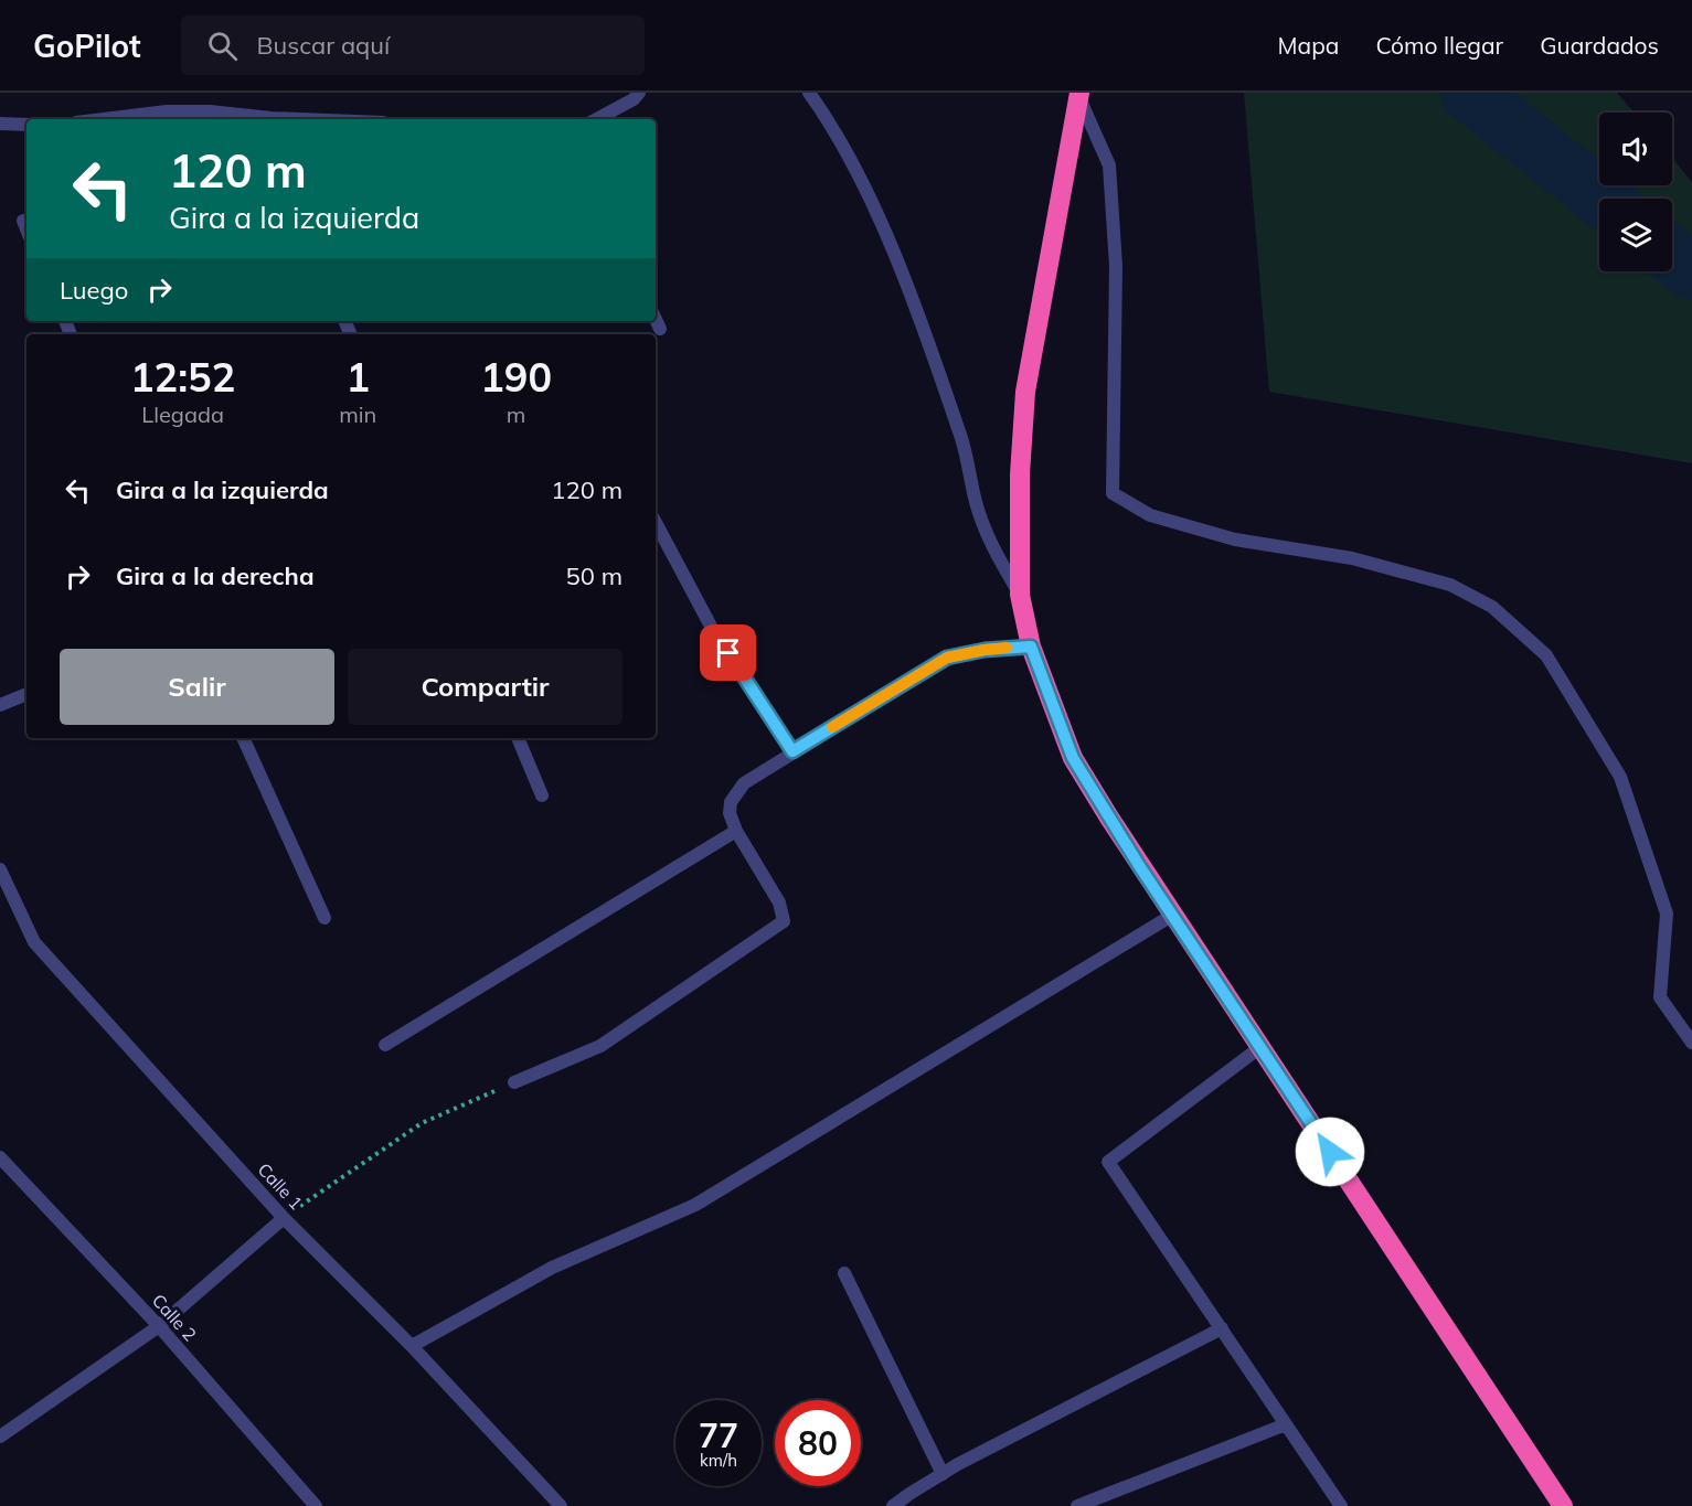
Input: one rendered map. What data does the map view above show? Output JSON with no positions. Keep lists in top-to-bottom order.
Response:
{
  "streets": {
    "street": ["Calle 1", "Calle 2"]
  },
  "page": {
    "header": "GoPilot",
    "search": "Buscar aquí",
    "nav": ["Mapa", "Cómo llegar", "Guardados"],
    "turn": ["120 m", "Gira a la izquierda"],
    "then": "Luego",
    "eta": [
      "12:52",
      "Llegada",
      "1",
      "min",
      "190",
      "m"
    ],
    "list": [
      {
        "name": "Gira a la izquierda",
        "value": "120 m"
      },
      {
        "name": "Gira a la derecha",
        "value": "50 m"
      }
    ],
    "buttons": ["Salir", "Compartir"],
    "speed": "77 km/h",
    "limit": "80"
  }
}
